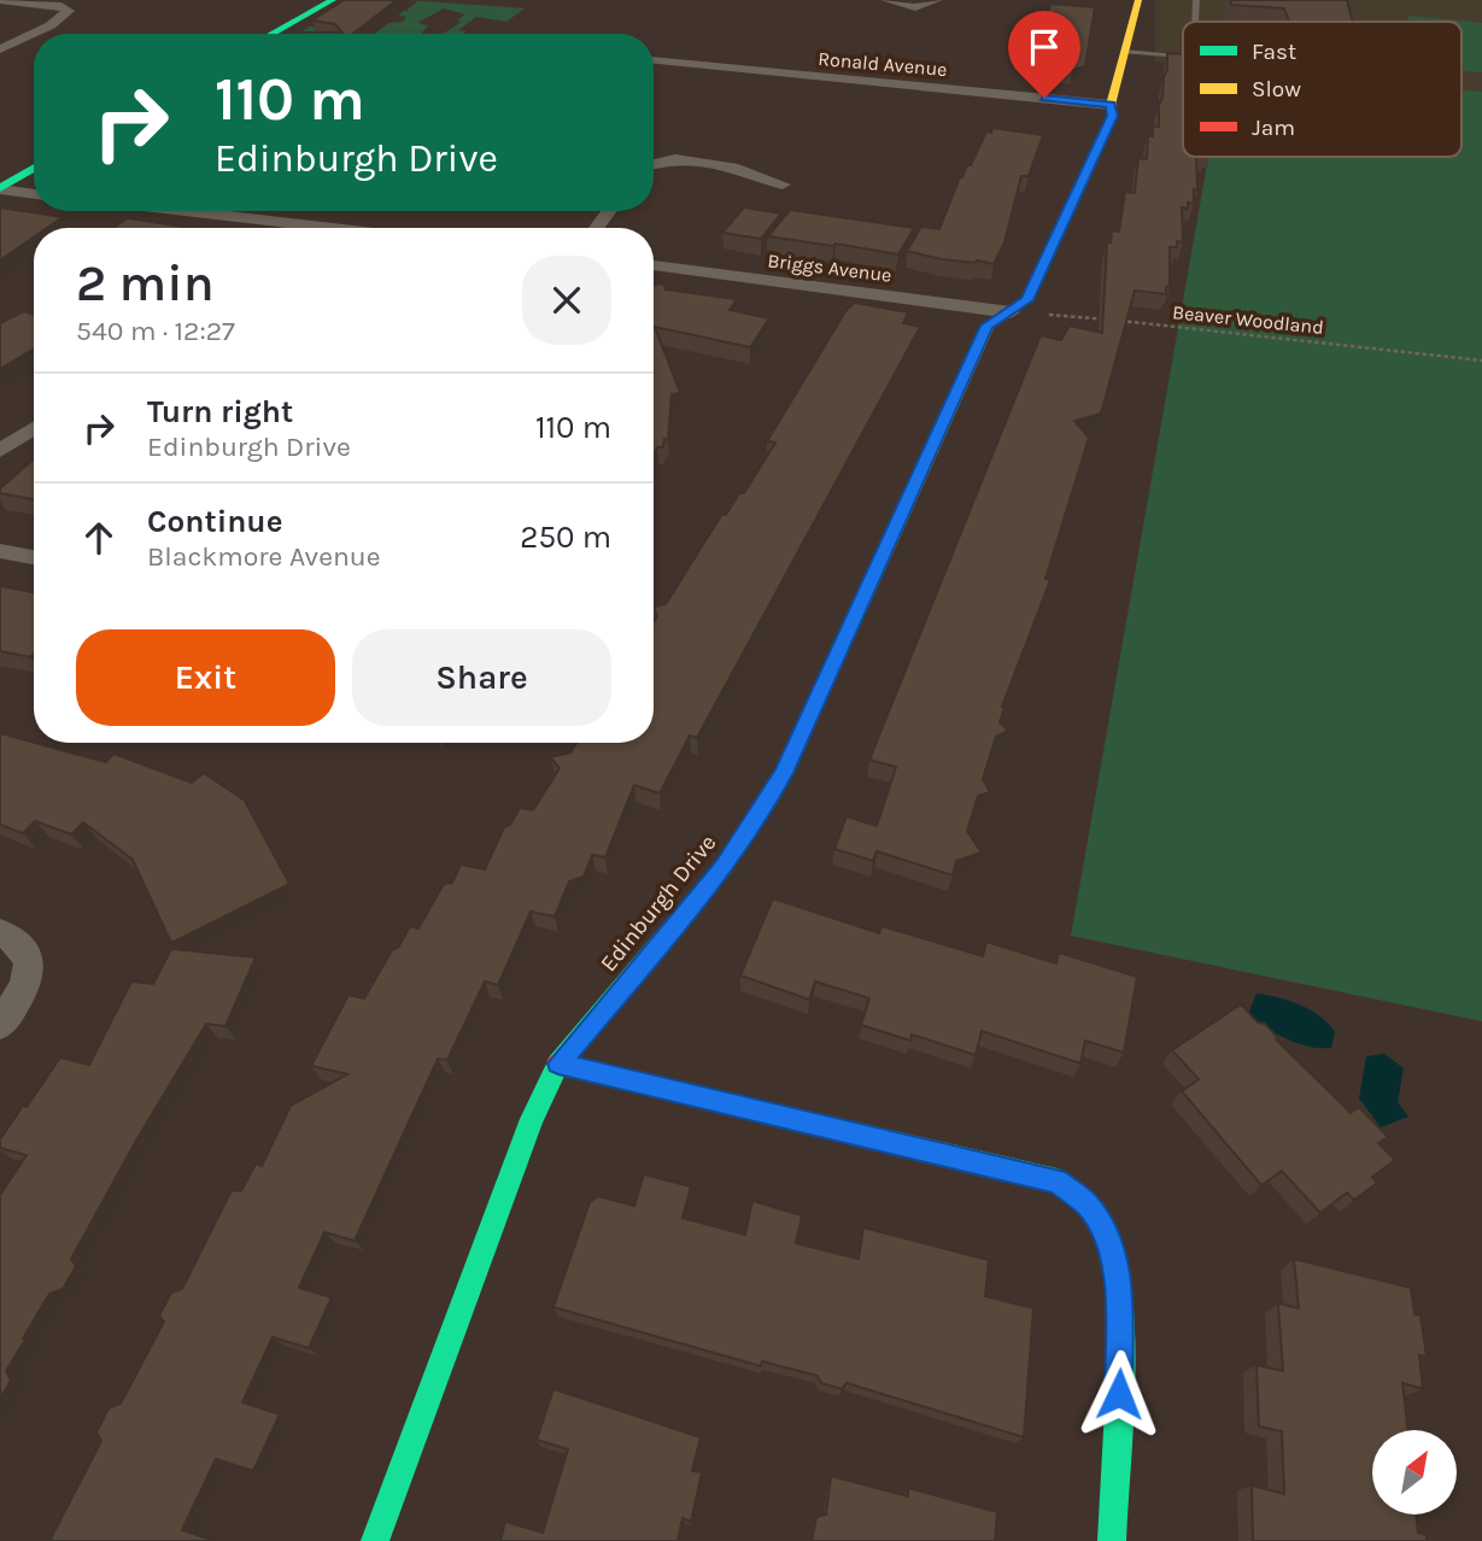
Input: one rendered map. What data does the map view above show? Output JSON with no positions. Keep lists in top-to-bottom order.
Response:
{
  "streets": {
    "street": ["Ronald Avenue", "Briggs Avenue", "Edinburgh Drive"],
    "path": ["Beaver Woodland"]
  },
  "crossings": [
    ["Ronald Avenue", "Edinburgh Drive"],
    ["Briggs Avenue", "Beaver Woodland"],
    ["Briggs Avenue", "Edinburgh Drive"],
    ["Beaver Woodland", "Edinburgh Drive"]
  ],
  "legend": ["Fast", "Slow", "Jam"],
  "north": "top right",
  "page": {
    "turn": ["110 m", "Edinburgh Drive"],
    "heading": ["2 min", "540 m · 12:27"],
    "list": [
      {
        "name": "Turn right",
        "note": "Edinburgh Drive",
        "value": "110 m"
      },
      {
        "name": "Continue",
        "note": "Blackmore Avenue",
        "value": "250 m"
      }
    ],
    "buttons": ["Exit", "Share"]
  }
}
